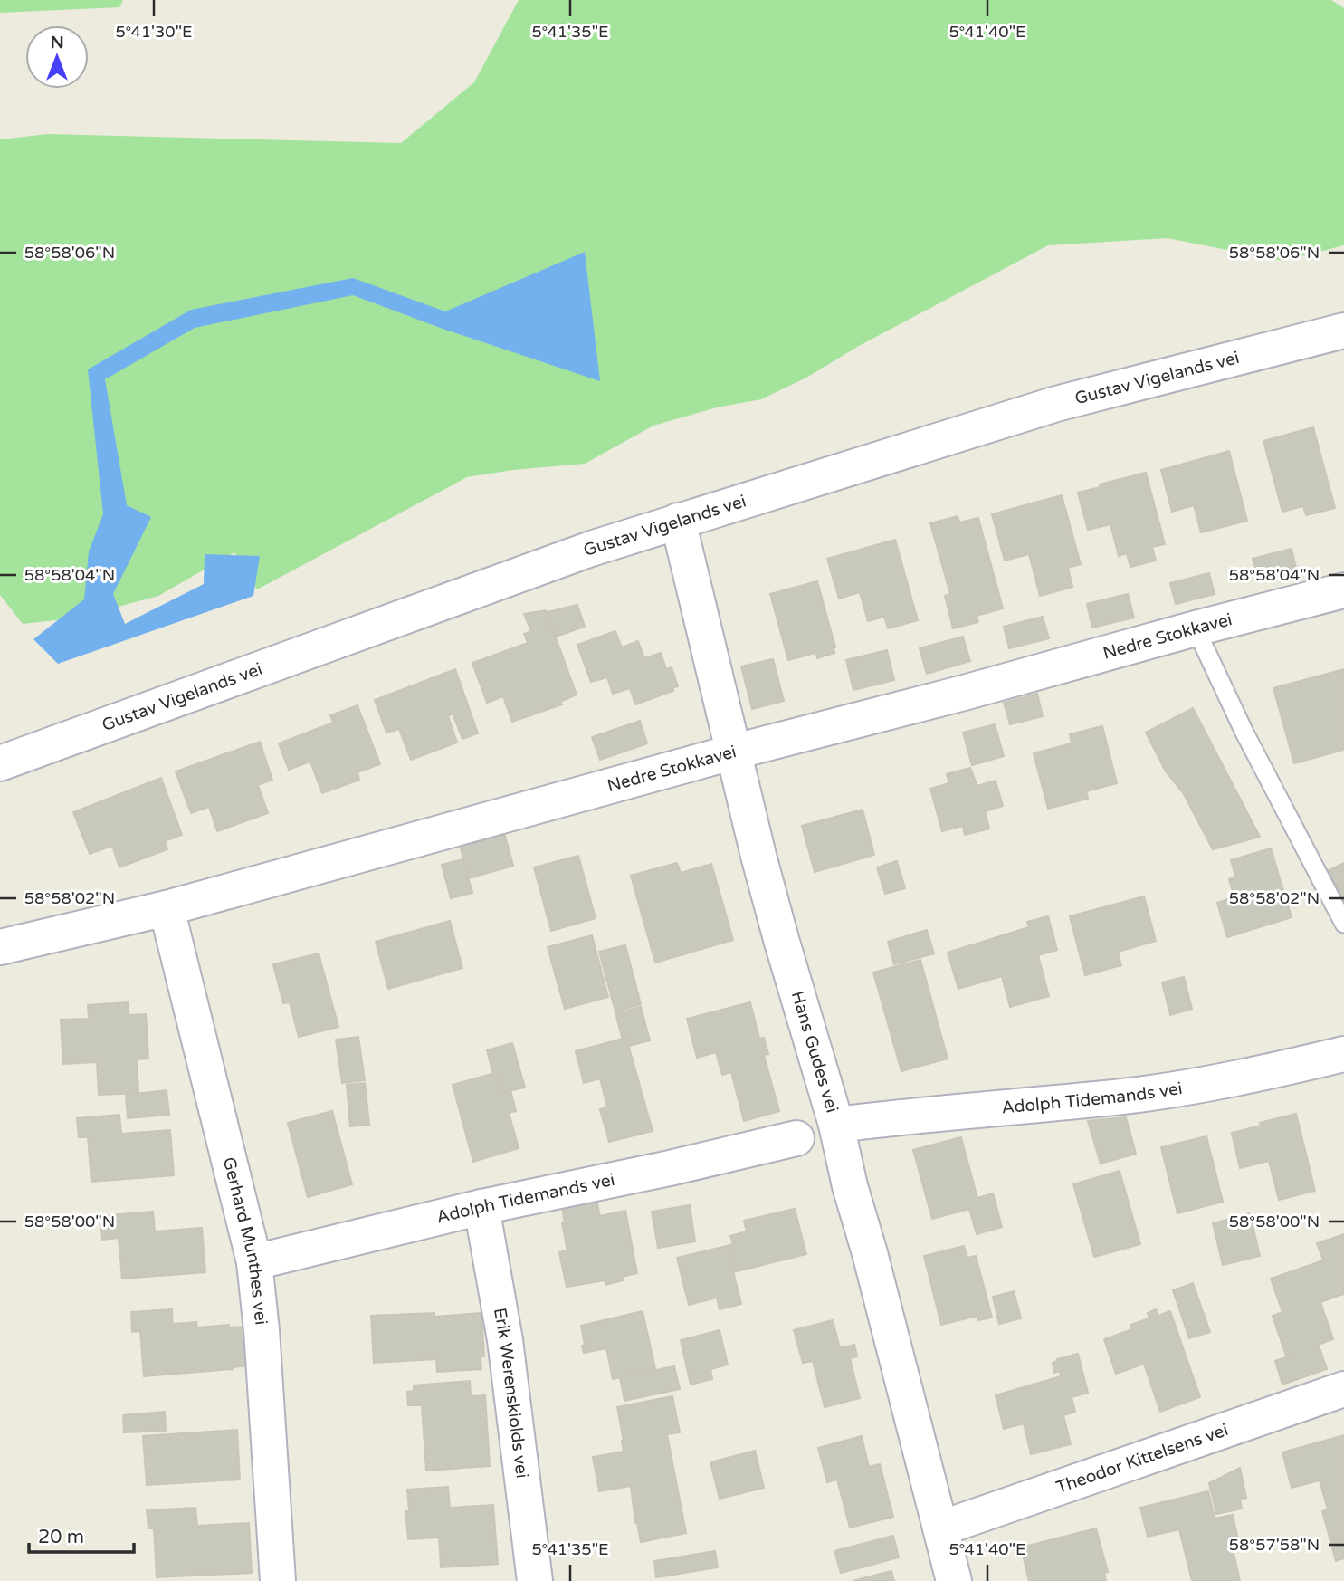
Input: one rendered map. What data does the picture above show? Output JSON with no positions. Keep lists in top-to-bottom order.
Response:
{
  "streets": {
    "street": [
      "Gustav Vigelands vei",
      "Nedre Stokkavei",
      "Hans Gudes vei",
      "Adolph Tidemands vei",
      "Gerhard Munthes vei",
      "Erik Werenskiolds vei",
      "Theodor Kittelsens vei"
    ]
  },
  "crossings": [
    ["Gustav Vigelands vei", "Hans Gudes vei"],
    ["Nedre Stokkavei", "Hans Gudes vei"],
    ["Nedre Stokkavei", "Gerhard Munthes vei"],
    ["Hans Gudes vei", "Adolph Tidemands vei"],
    ["Hans Gudes vei", "Theodor Kittelsens vei"],
    ["Adolph Tidemands vei", "Gerhard Munthes vei"],
    ["Adolph Tidemands vei", "Erik Werenskiolds vei"]
  ],
  "scale_bar": "20 m",
  "north": "top",
  "coordinates": [
    "5°41'30\"E",
    "5°41'35\"E",
    "5°41'40\"E",
    "58°58'06\"N",
    "58°58'04\"N",
    "58°58'02\"N",
    "58°58'00\"N",
    "58°57'58\"N"
  ]
}
